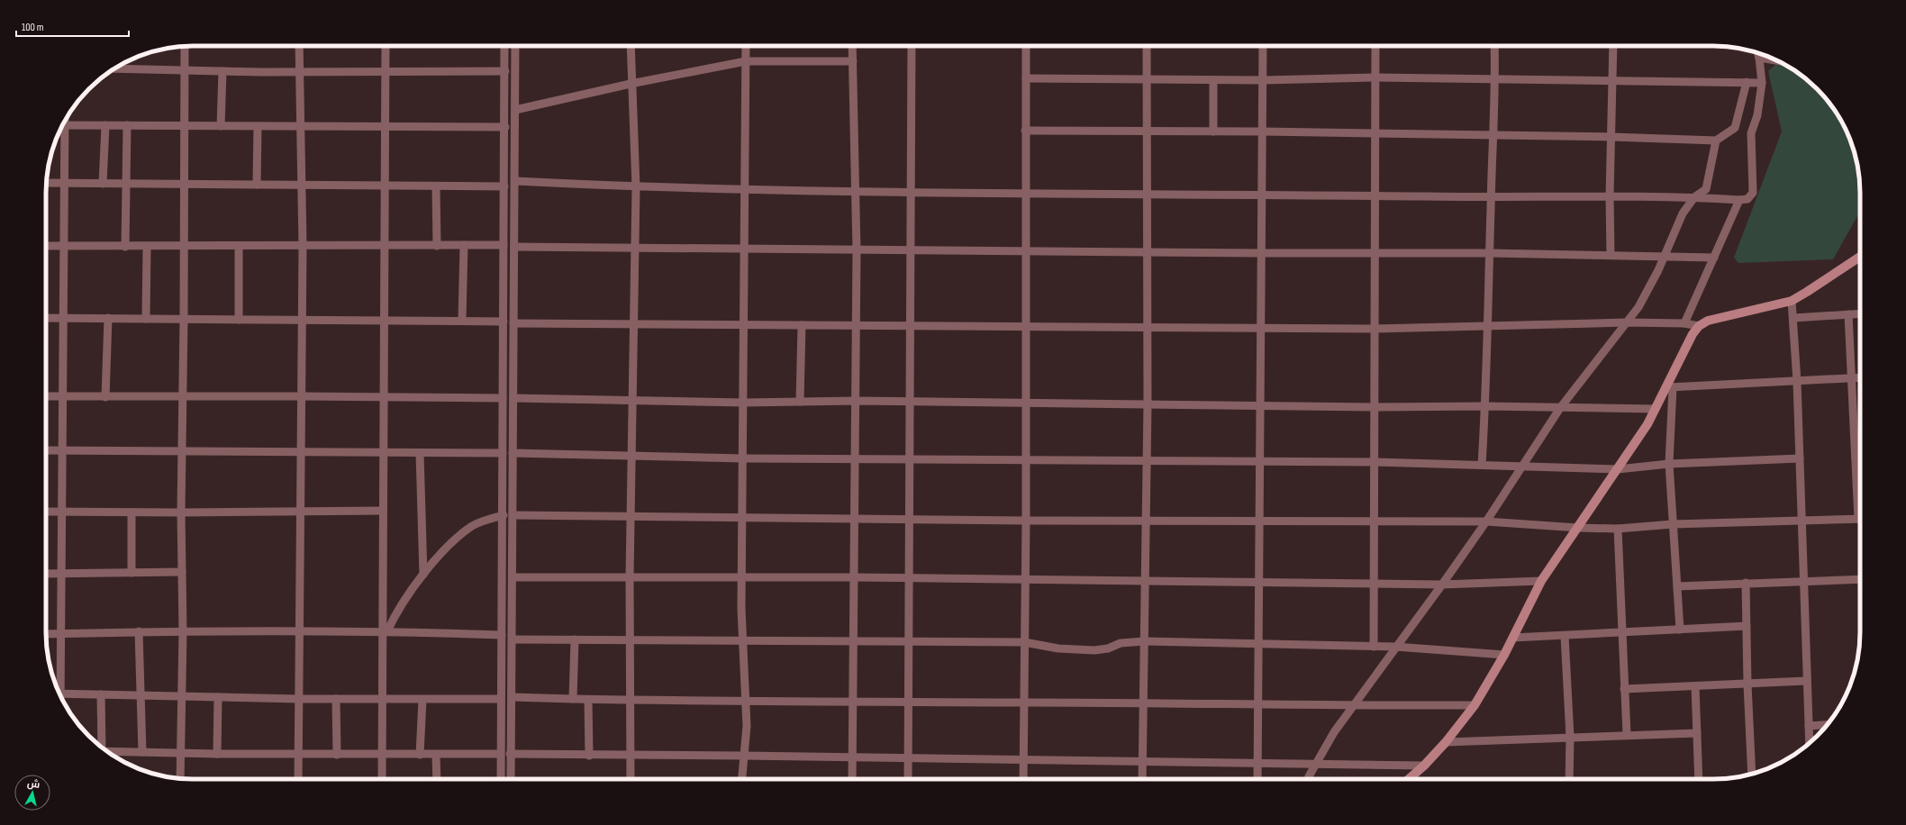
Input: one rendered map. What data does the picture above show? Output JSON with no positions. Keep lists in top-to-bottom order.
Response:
{
  "scale_bar": "100 m",
  "north": "top"
}
